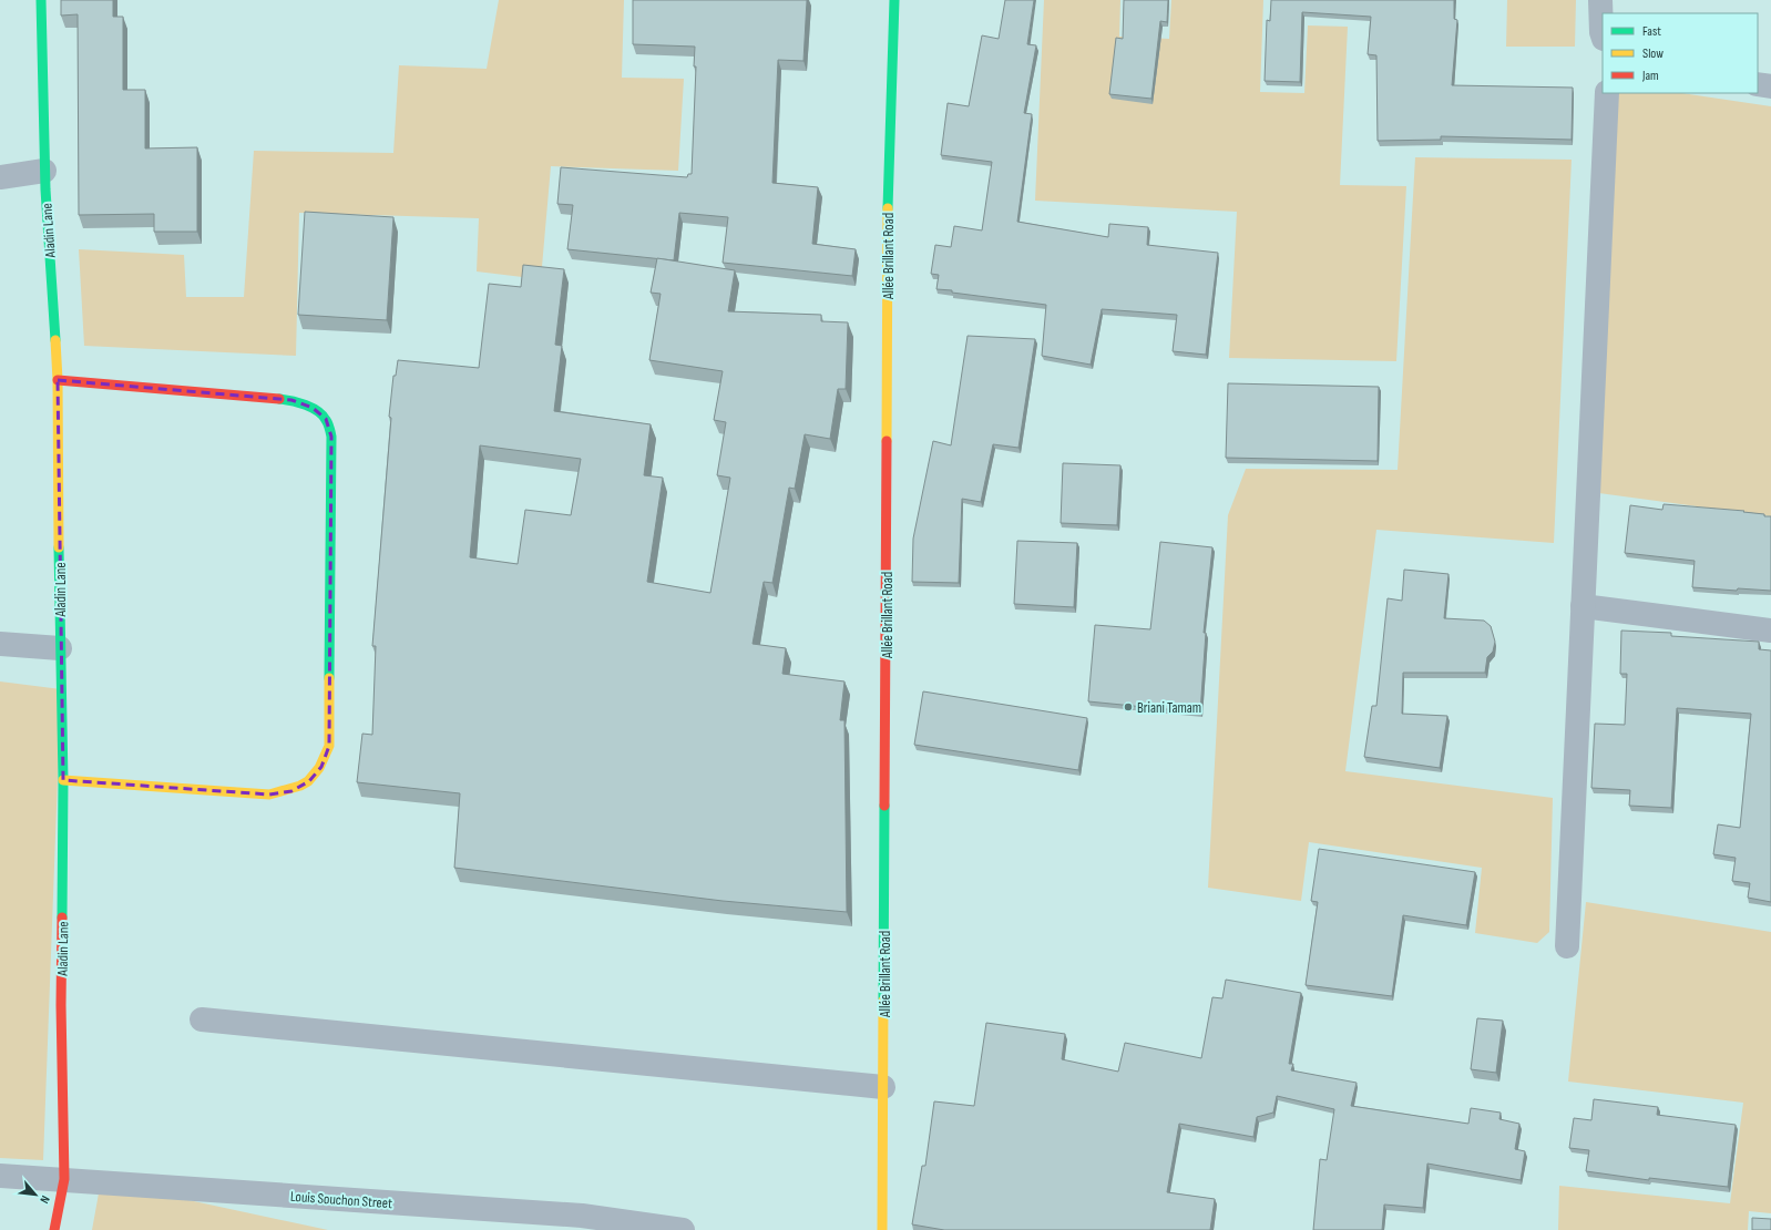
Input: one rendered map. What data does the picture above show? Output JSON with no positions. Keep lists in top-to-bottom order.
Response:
{
  "streets": {
    "street": ["Aladin Lane", "Allée Brillant Road", "Louis Souchon Street"]
  },
  "crossings": [
    ["Aladin Lane", "Louis Souchon Street"]
  ],
  "places": ["Briani Tamam"],
  "legend": ["Fast", "Slow", "Jam"],
  "north": "bottom right"
}
